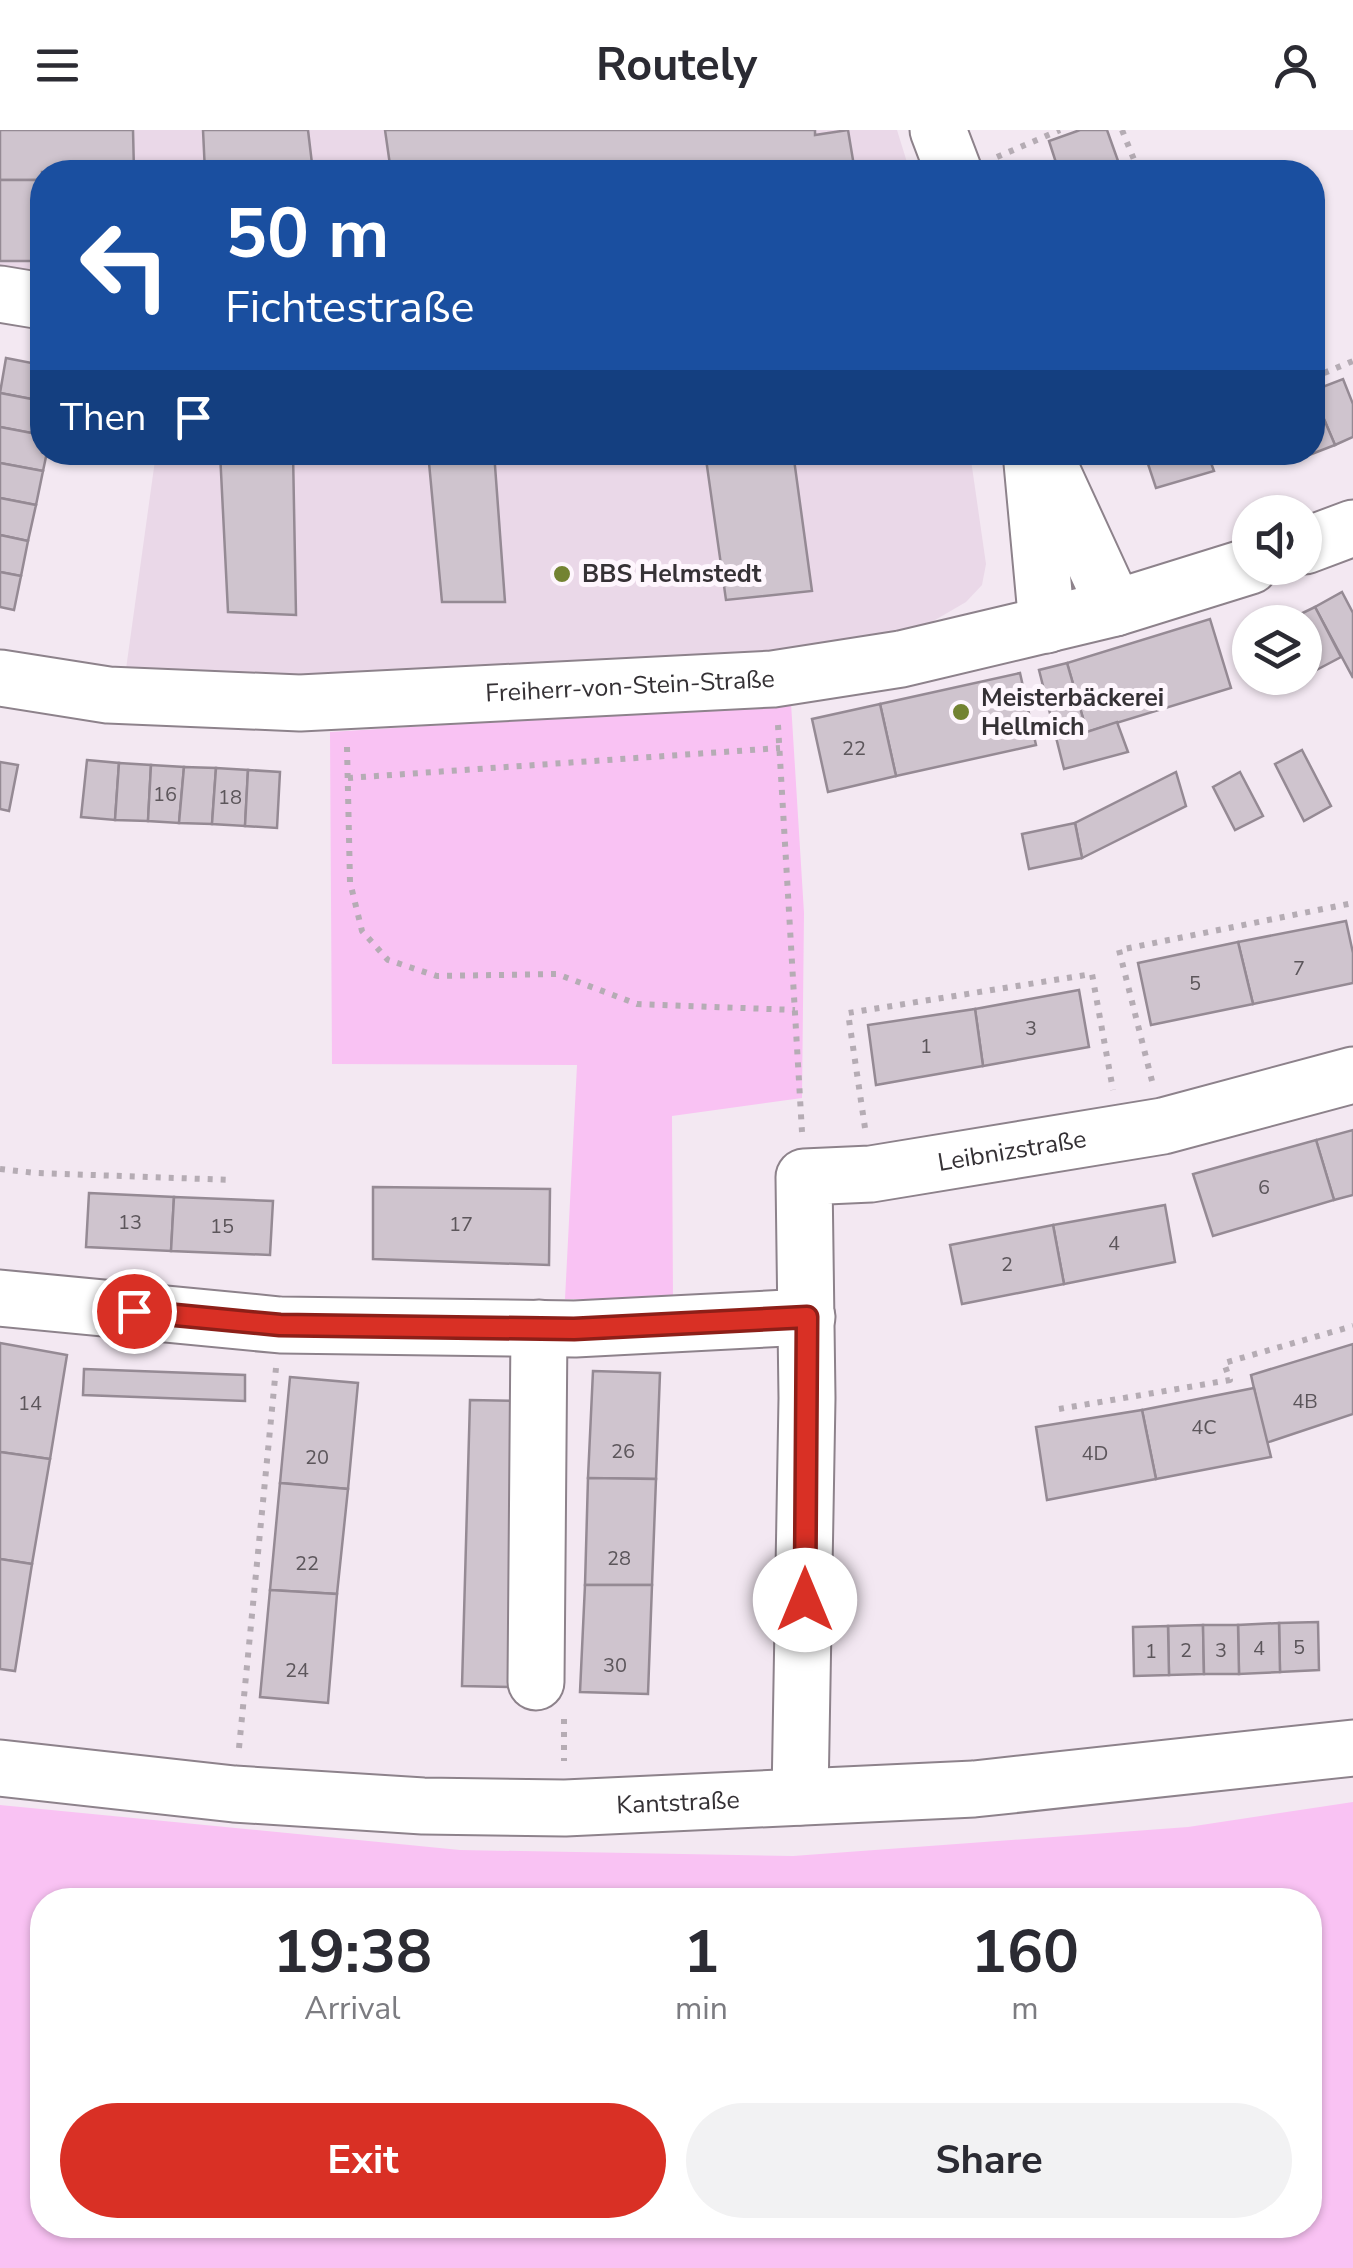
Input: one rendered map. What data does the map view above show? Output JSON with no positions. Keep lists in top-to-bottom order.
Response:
{
  "streets": {
    "street": ["Freiherr-von-Stein-Straße", "Leibnizstraße", "Kantstraße"]
  },
  "places": ["BBS Helmstedt", "Meisterbäckerei Hellmich"],
  "house_numbers": [
    "22",
    "16",
    "18",
    "7",
    "5",
    "3",
    "1",
    "6",
    "13",
    "17",
    "15",
    "4",
    "2",
    "4B",
    "14",
    "4C",
    "26",
    "4D",
    "20",
    "28",
    "22",
    "5",
    "4",
    "2",
    "3",
    "1",
    "30",
    "24"
  ],
  "page": {
    "header": "Routely",
    "turn": ["50 m", "Fichtestraße"],
    "then": "Then",
    "eta": [
      "19:38",
      "Arrival",
      "1",
      "min",
      "160",
      "m"
    ],
    "buttons": ["Exit", "Share"]
  }
}
